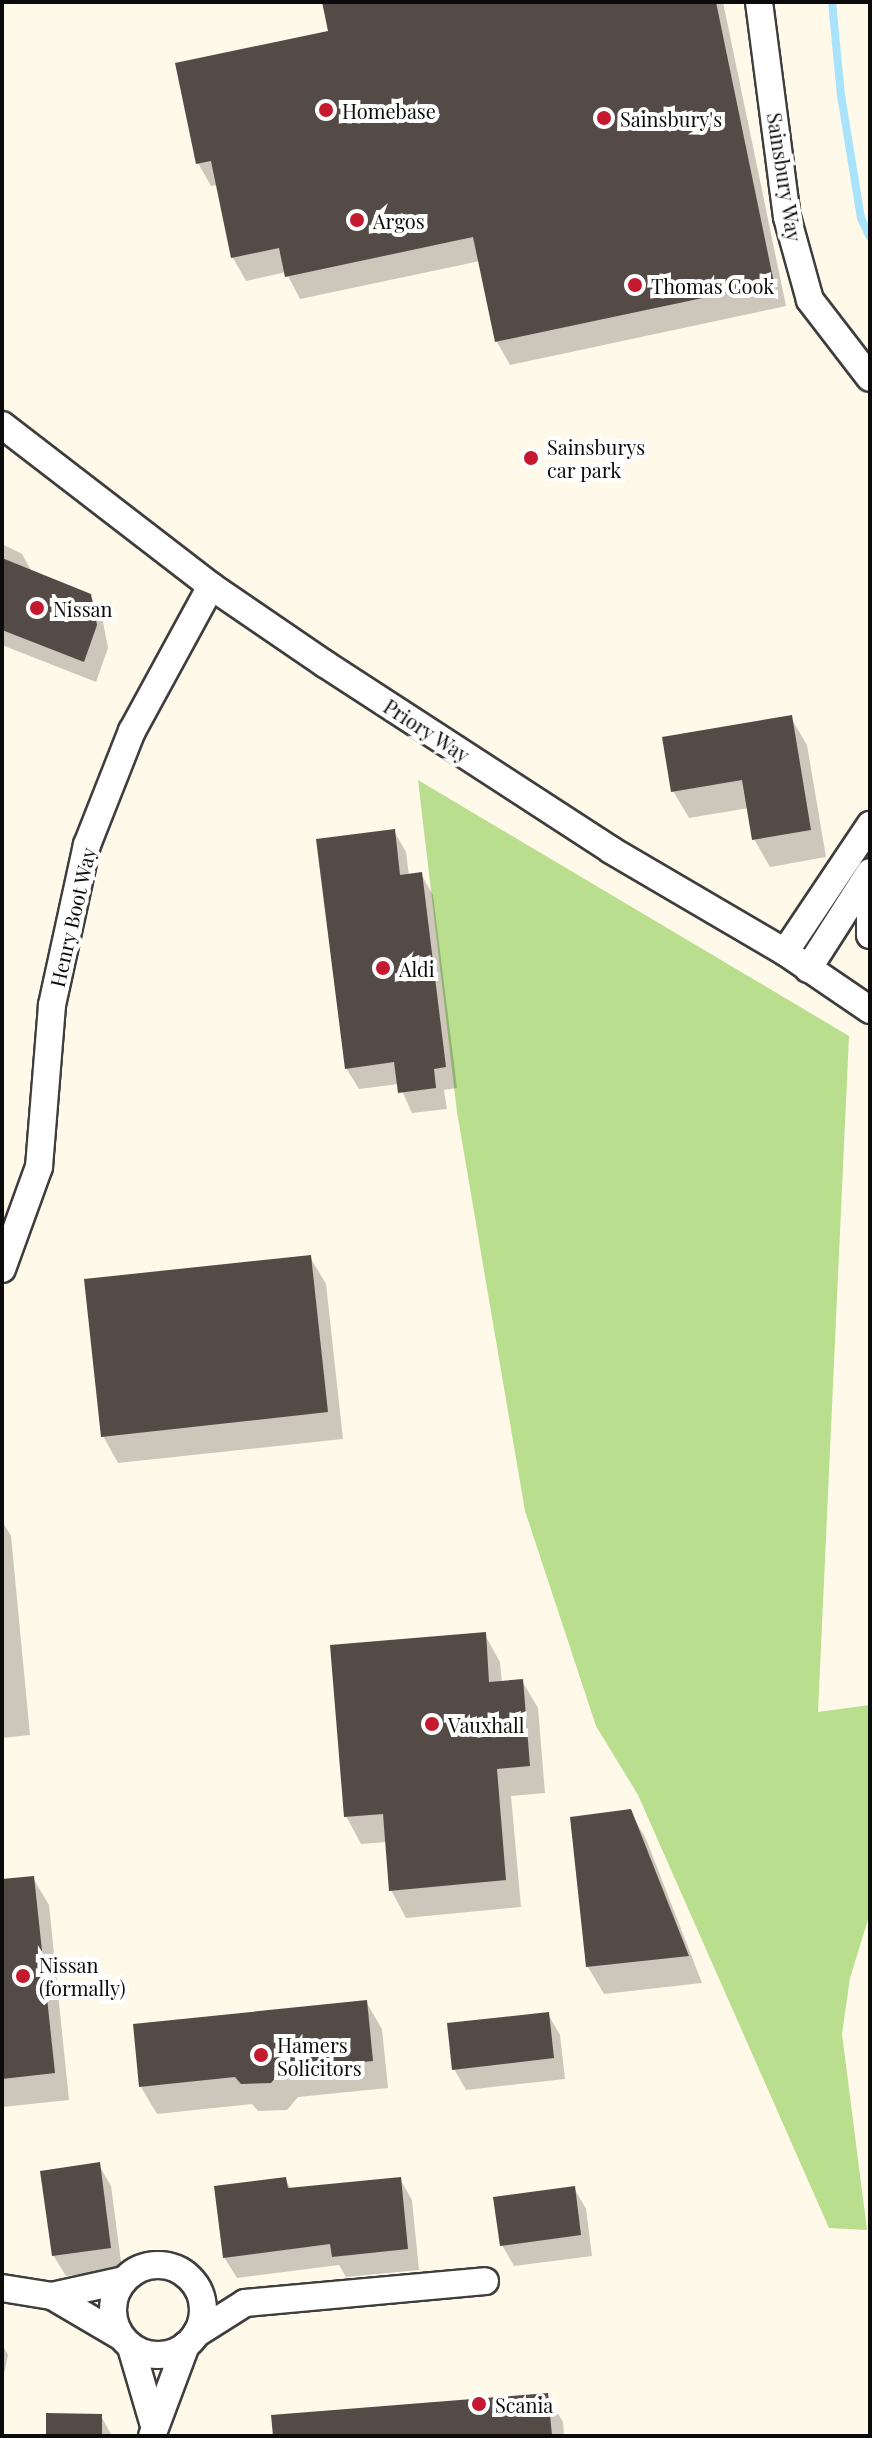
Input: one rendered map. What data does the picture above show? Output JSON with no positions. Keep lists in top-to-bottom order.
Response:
{
  "streets": {
    "street": ["Sainsbury Way", "Priory Way", "Henry Boot Way"]
  },
  "crossings": [
    ["Priory Way", "Henry Boot Way"]
  ],
  "places": [
    "Homebase",
    "Sainsbury's",
    "Argos",
    "Thomas Cook",
    "Sainsburys car park",
    "Nissan",
    "Aldi",
    "Vauxhall",
    "Nissan (formally)",
    "Hamers Solicitors",
    "Scania"
  ]
}
